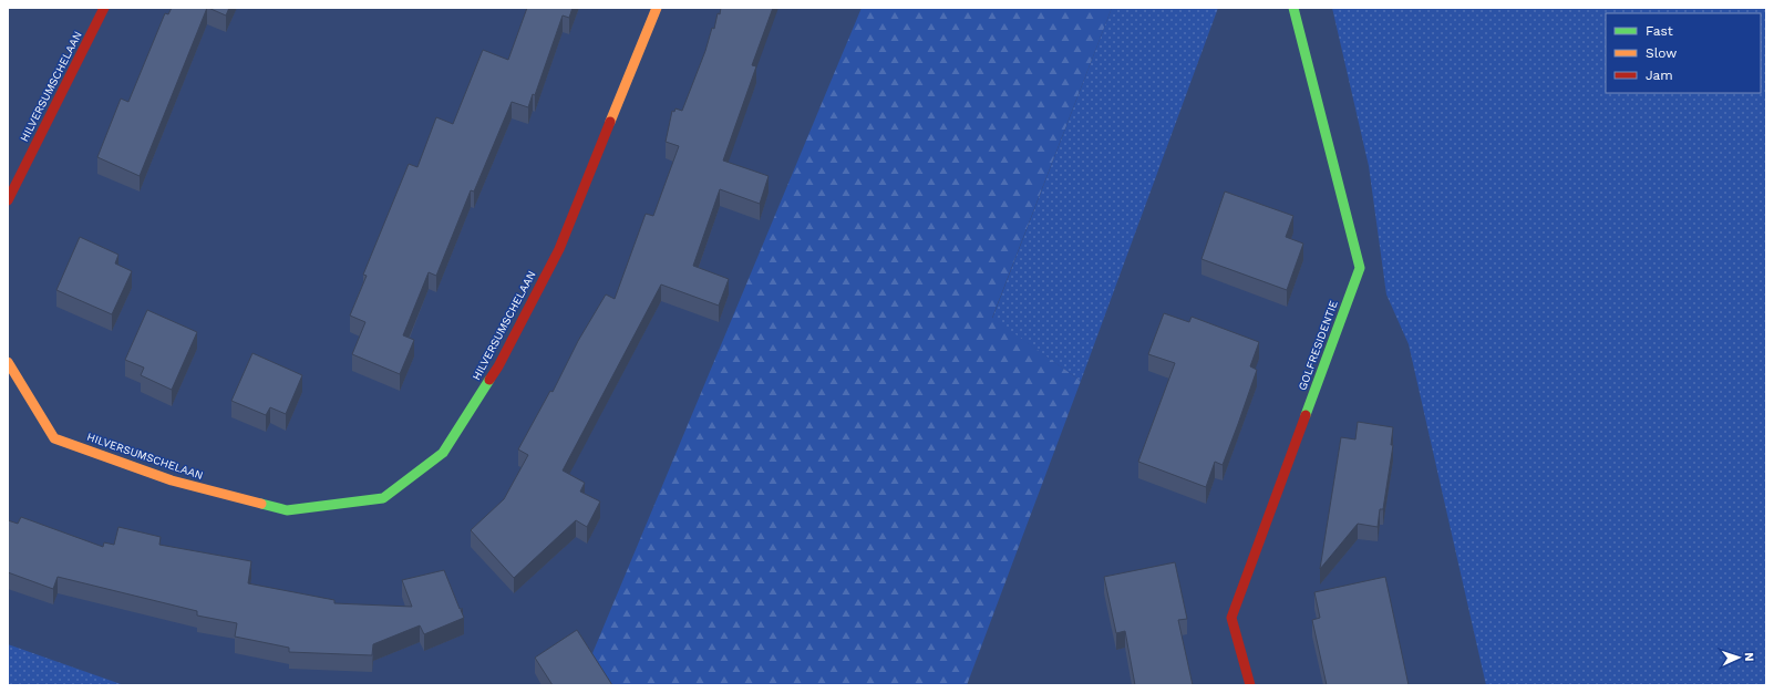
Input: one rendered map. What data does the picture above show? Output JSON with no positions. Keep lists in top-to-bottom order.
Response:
{
  "streets": {
    "street": ["HILVERSUMSCHELAAN", "GOLFRESIDENTIE"]
  },
  "legend": ["Fast", "Slow", "Jam"],
  "north": "right"
}
